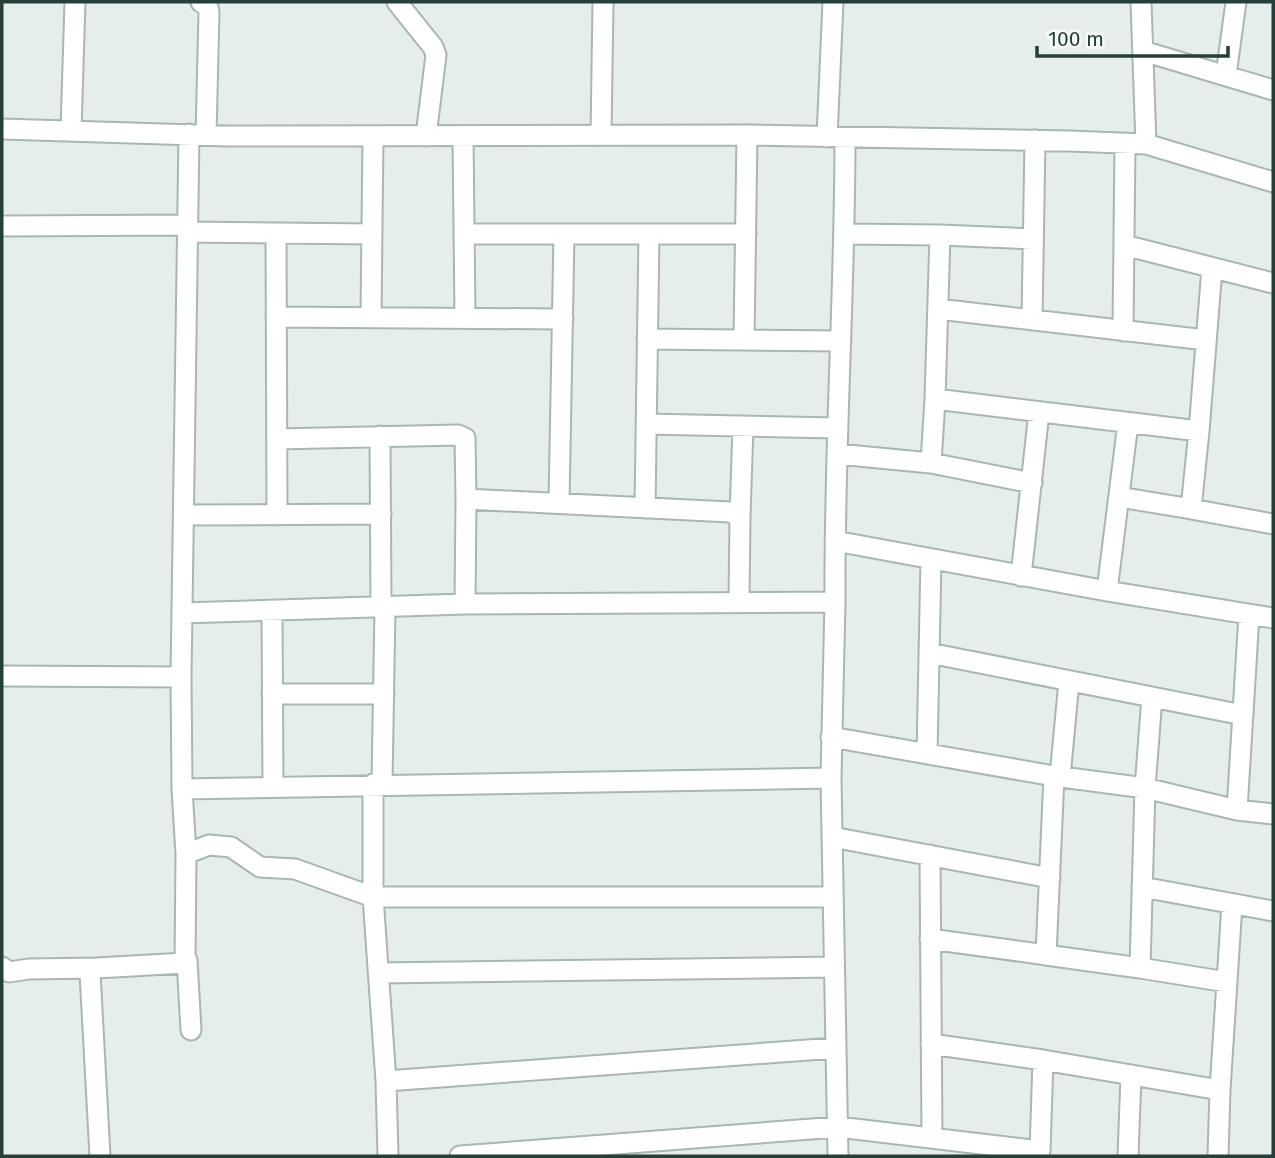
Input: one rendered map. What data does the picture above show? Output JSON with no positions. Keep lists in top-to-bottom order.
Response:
{
  "scale_bar": "100 m"
}
